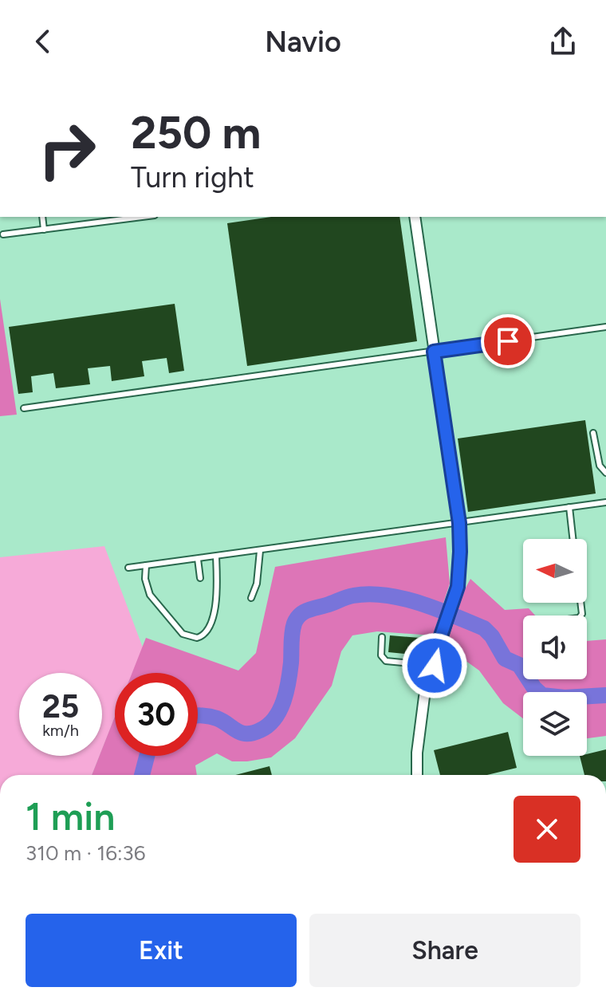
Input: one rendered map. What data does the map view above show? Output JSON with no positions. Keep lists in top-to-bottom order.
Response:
{
  "north": "left",
  "page": {
    "header": "Navio",
    "turn": ["250 m", "Turn right"],
    "speed": "25 km/h",
    "limit": "30",
    "heading": ["1 min", "310 m · 16:36"],
    "buttons": ["Exit", "Share"]
  }
}
